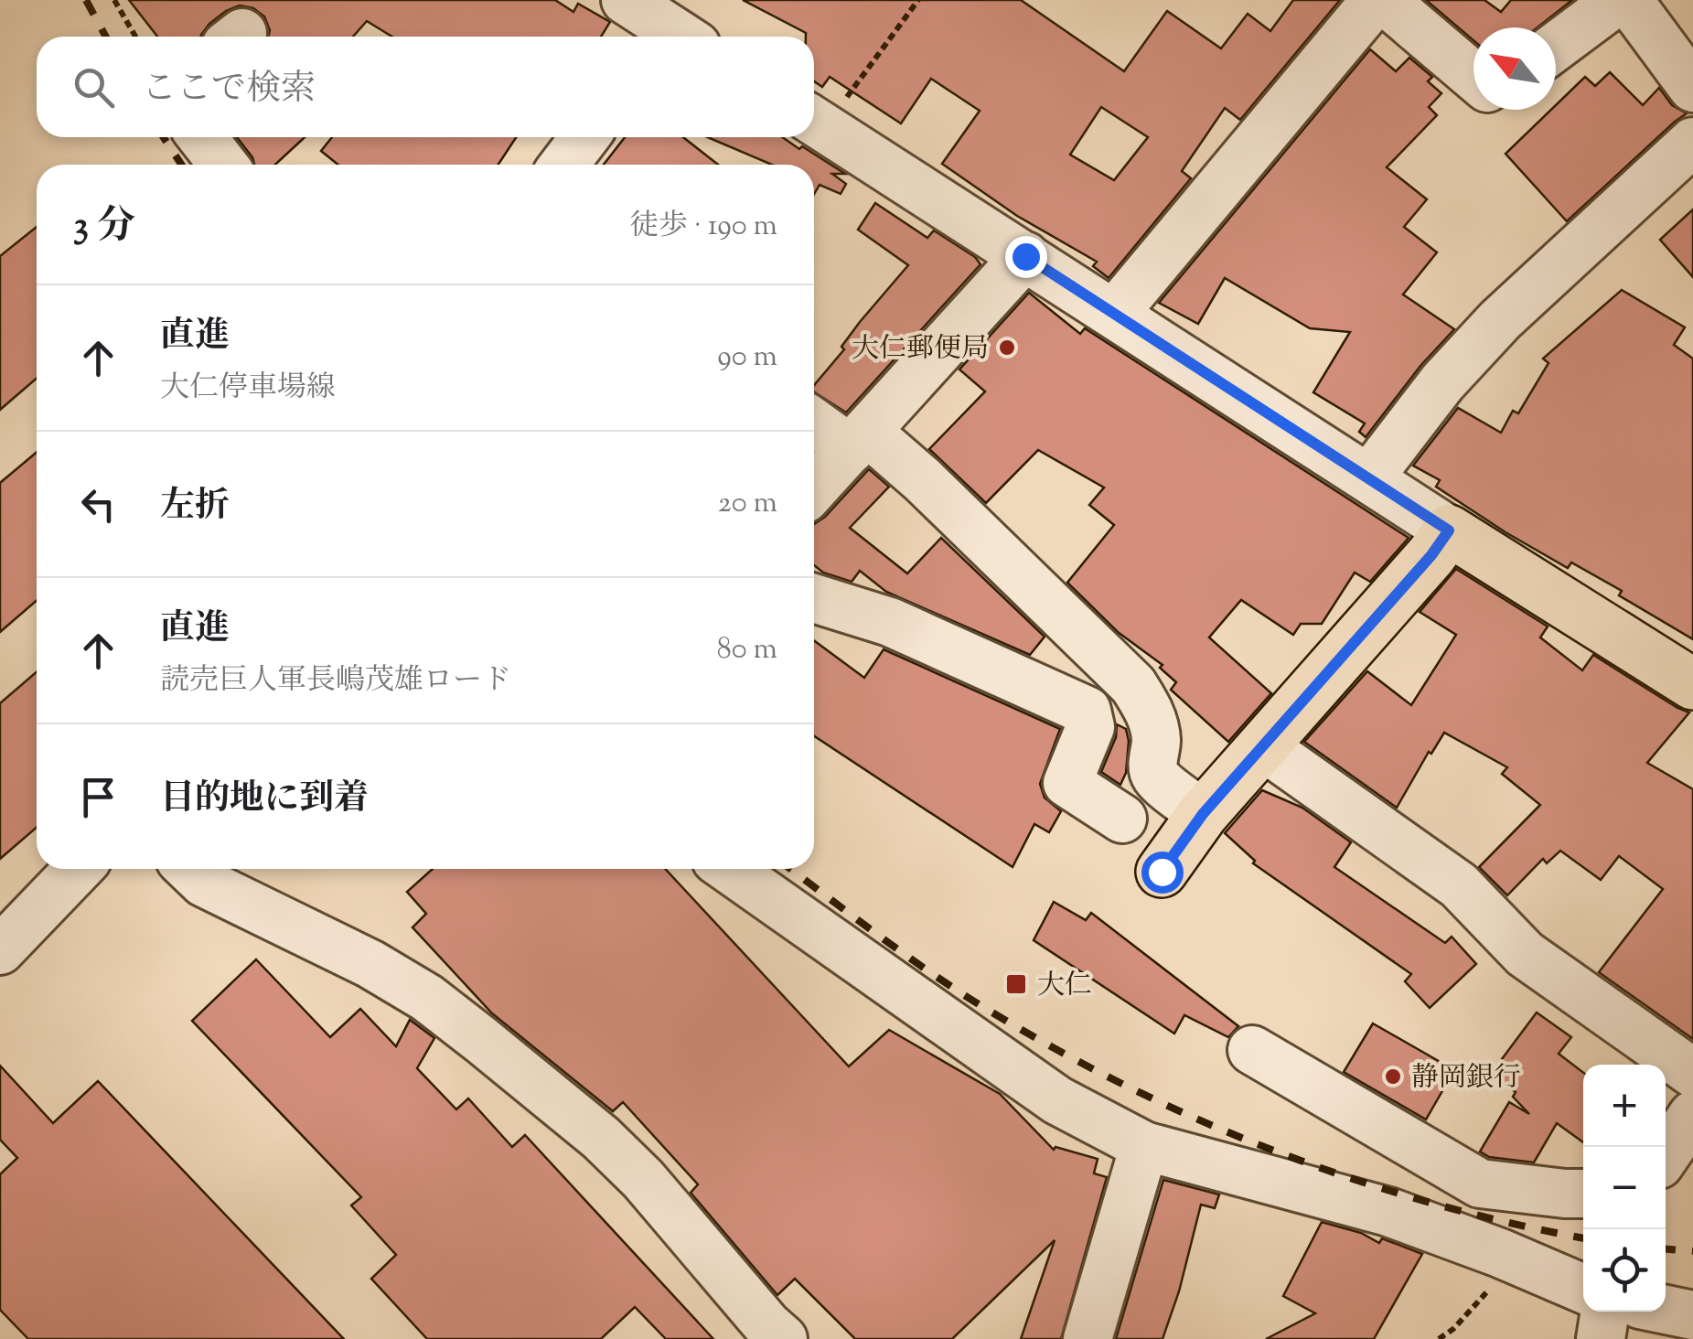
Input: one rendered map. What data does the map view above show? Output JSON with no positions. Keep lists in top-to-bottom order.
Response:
{
  "places": {
    "other": ["大仁郵便局", "静岡銀行"],
    "transit": ["大仁"]
  },
  "north": "top left",
  "page": {
    "search": "ここで検索",
    "heading": ["3 分", "徒歩 · 190 m"],
    "list": [
      ["直進", "大仁停車場線", "90 m"],
      ["左折", "20 m"],
      ["直進", "読売巨人軍長嶋茂雄ロード", "80 m"],
      "目的地に到着"
    ],
    "map_buttons": ["+", "−"]
  }
}
